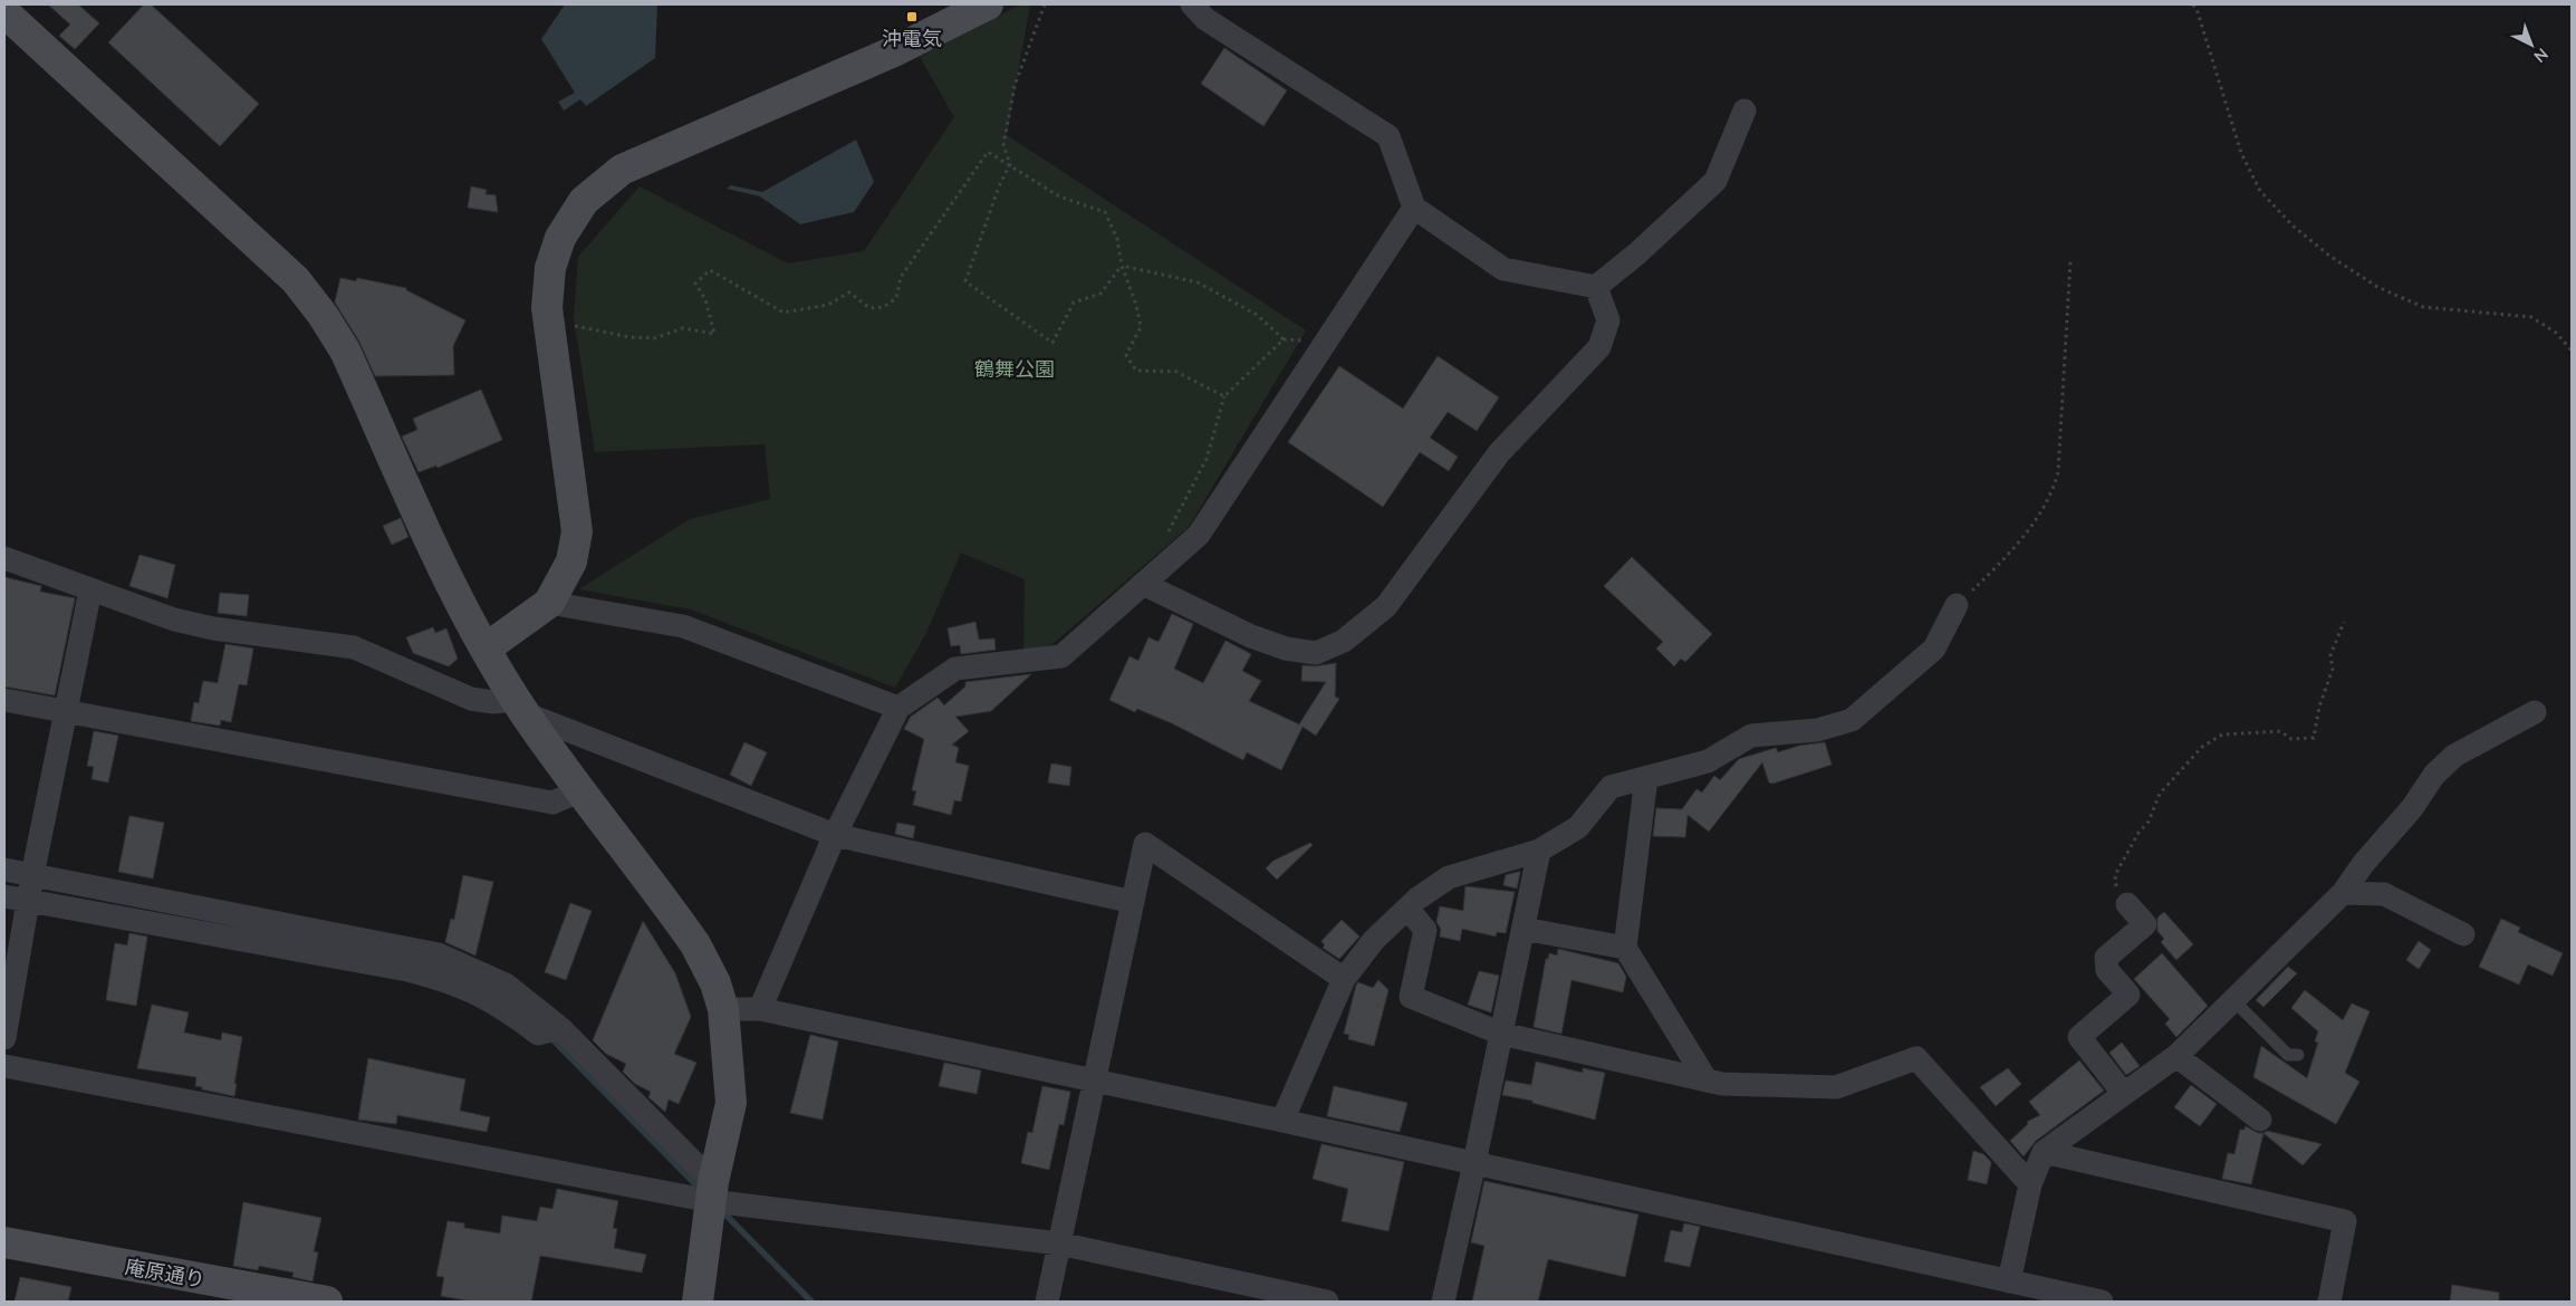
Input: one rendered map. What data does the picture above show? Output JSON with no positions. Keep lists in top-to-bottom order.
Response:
{
  "streets": {
    "street": ["庵原通り"]
  },
  "parks": ["鶴舞公園"],
  "places": {
    "transit": ["沖電気"]
  },
  "north": "bottom right"
}
